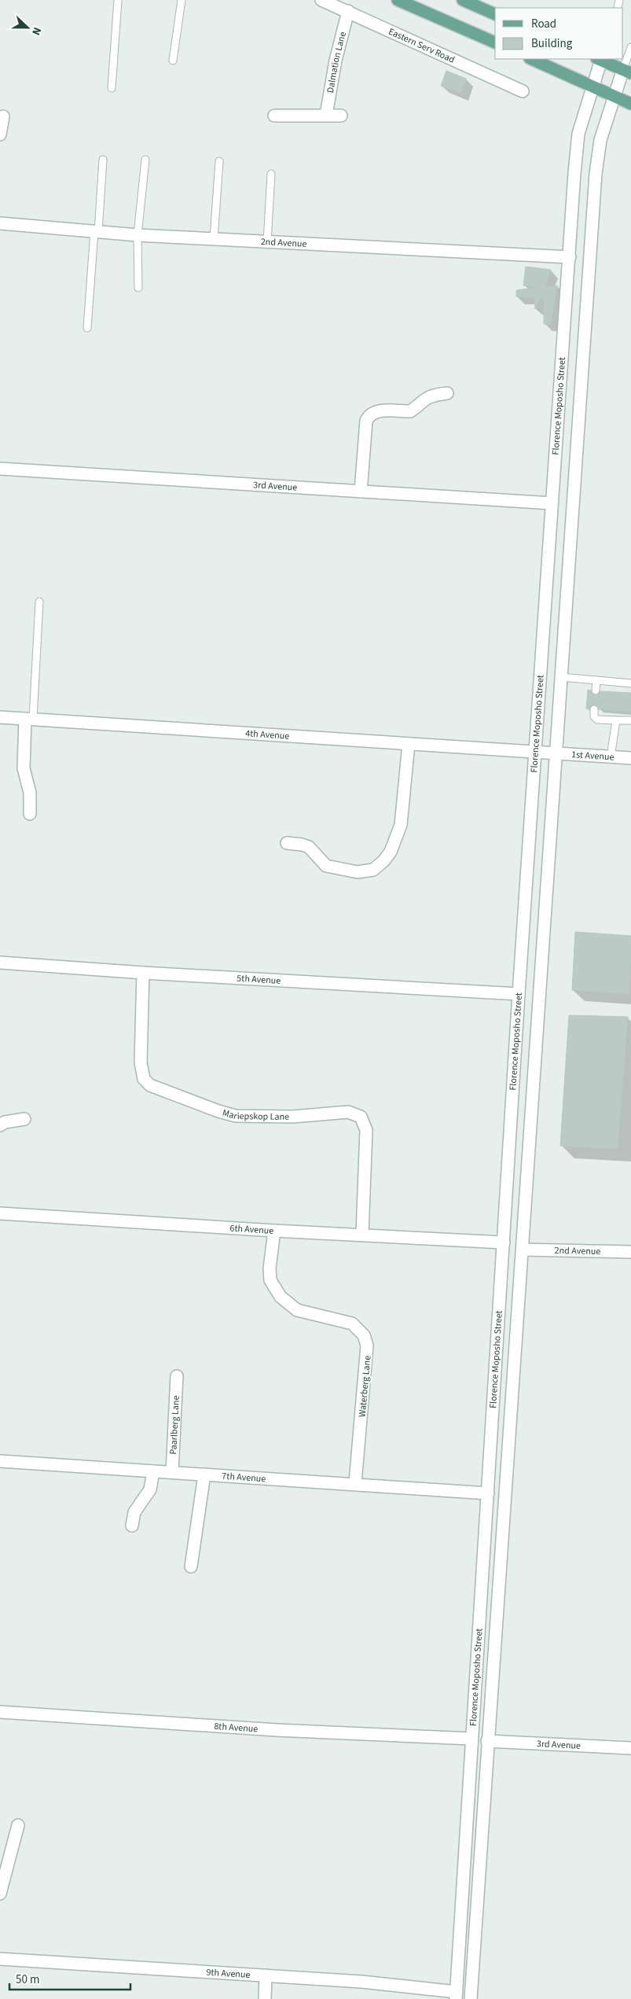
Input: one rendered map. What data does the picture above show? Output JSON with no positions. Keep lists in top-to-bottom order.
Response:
{
  "streets": {
    "street": [
      "Eastern Serv Road",
      "Dalmation Lane",
      "2nd Avenue",
      "Florence Moposho Street",
      "3rd Avenue",
      "4th Avenue",
      "1st Avenue",
      "5th Avenue",
      "Mariepskop Lane",
      "6th Avenue",
      "Waterberg Lane",
      "Paarlberg Lane",
      "7th Avenue",
      "8th Avenue",
      "9th Avenue"
    ]
  },
  "crossings": [
    ["Eastern Serv Road", "Dalmation Lane"],
    ["2nd Avenue", "Florence Moposho Street"],
    ["Florence Moposho Street", "3rd Avenue"],
    ["Florence Moposho Street", "4th Avenue"],
    ["Florence Moposho Street", "1st Avenue"],
    ["Florence Moposho Street", "5th Avenue"],
    ["Florence Moposho Street", "6th Avenue"],
    ["Florence Moposho Street", "7th Avenue"],
    ["Florence Moposho Street", "8th Avenue"],
    ["Florence Moposho Street", "9th Avenue"],
    ["4th Avenue", "1st Avenue"],
    ["5th Avenue", "Mariepskop Lane"],
    ["Mariepskop Lane", "6th Avenue"],
    ["6th Avenue", "Waterberg Lane"],
    ["Waterberg Lane", "7th Avenue"],
    ["Paarlberg Lane", "7th Avenue"]
  ],
  "legend": ["Road", "Building"],
  "scale_bar": "50 m",
  "north": "right"
}
